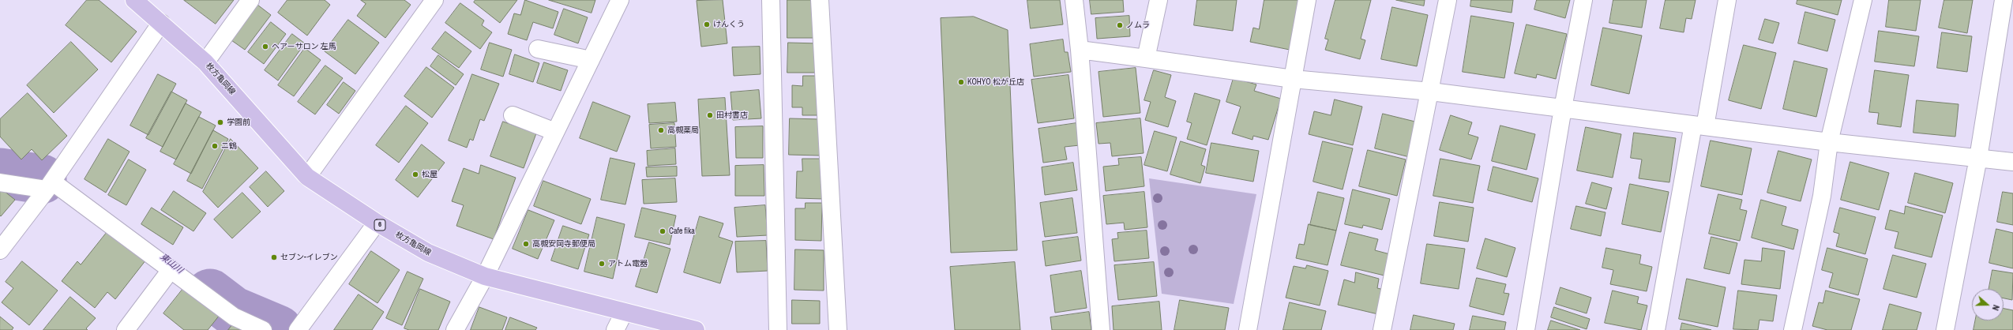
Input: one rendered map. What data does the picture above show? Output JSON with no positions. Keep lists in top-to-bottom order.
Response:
{
  "streets": {
    "main road": ["枚方亀岡線", "6"]
  },
  "water": ["東山川"],
  "places": [
    "けんくう",
    "ノムラ",
    "ヘアーサロン 左馬",
    "KOHYO 松が丘店",
    "田村書店",
    "学園前",
    "高槻薬局",
    "ニ鶴",
    "松屋",
    "Cafe fika",
    "高槻安岡寺郵便局",
    "セブン-イレブン",
    "アトム電器"
  ],
  "north": "right"
}
